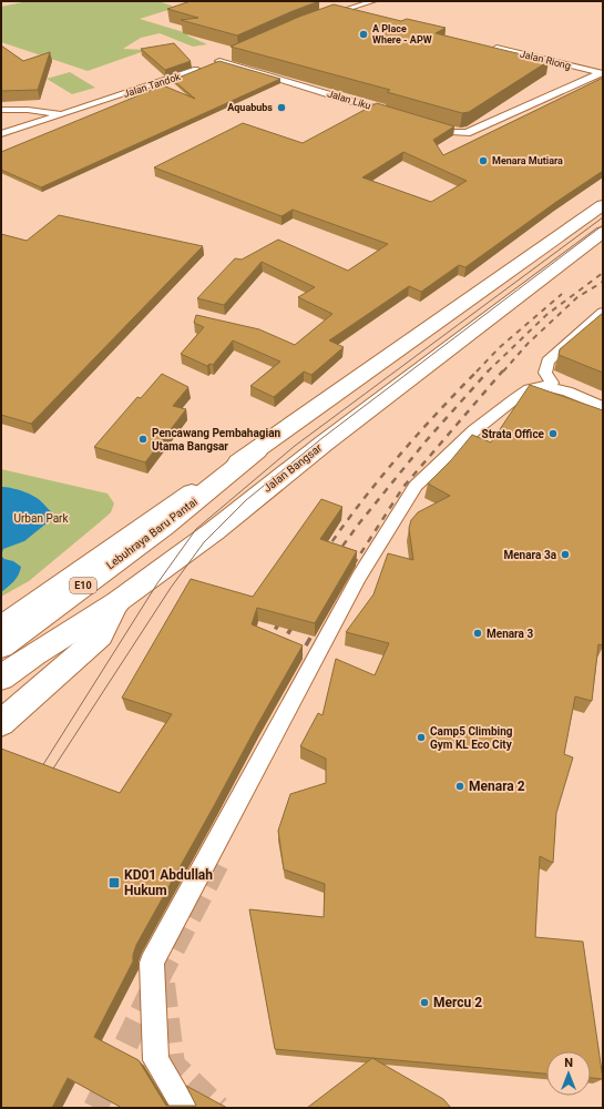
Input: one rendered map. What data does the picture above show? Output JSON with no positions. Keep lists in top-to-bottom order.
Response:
{
  "streets": {
    "main road": ["Jalan Bangsar", "Lebuhraya Baru Pantai", "E10"],
    "street": ["Jalan Riong", "Jalan Tandok", "Jalan Liku"]
  },
  "crossings": [
    ["Jalan Tandok", "Jalan Liku"]
  ],
  "parks": ["Urban Park"],
  "places": {
    "other": [
      "A Place Where - APW",
      "Aquabubs",
      "Menara Mutiara",
      "Strata Office",
      "Pencawang Pembahagian Utama Bangsar",
      "Menara 3a",
      "Menara 3",
      "Camp5 Climbing Gym KL Eco City",
      "Menara 2",
      "Mercu 2"
    ],
    "transit": ["KD01 Abdullah Hukum"]
  },
  "north": "top"
}
